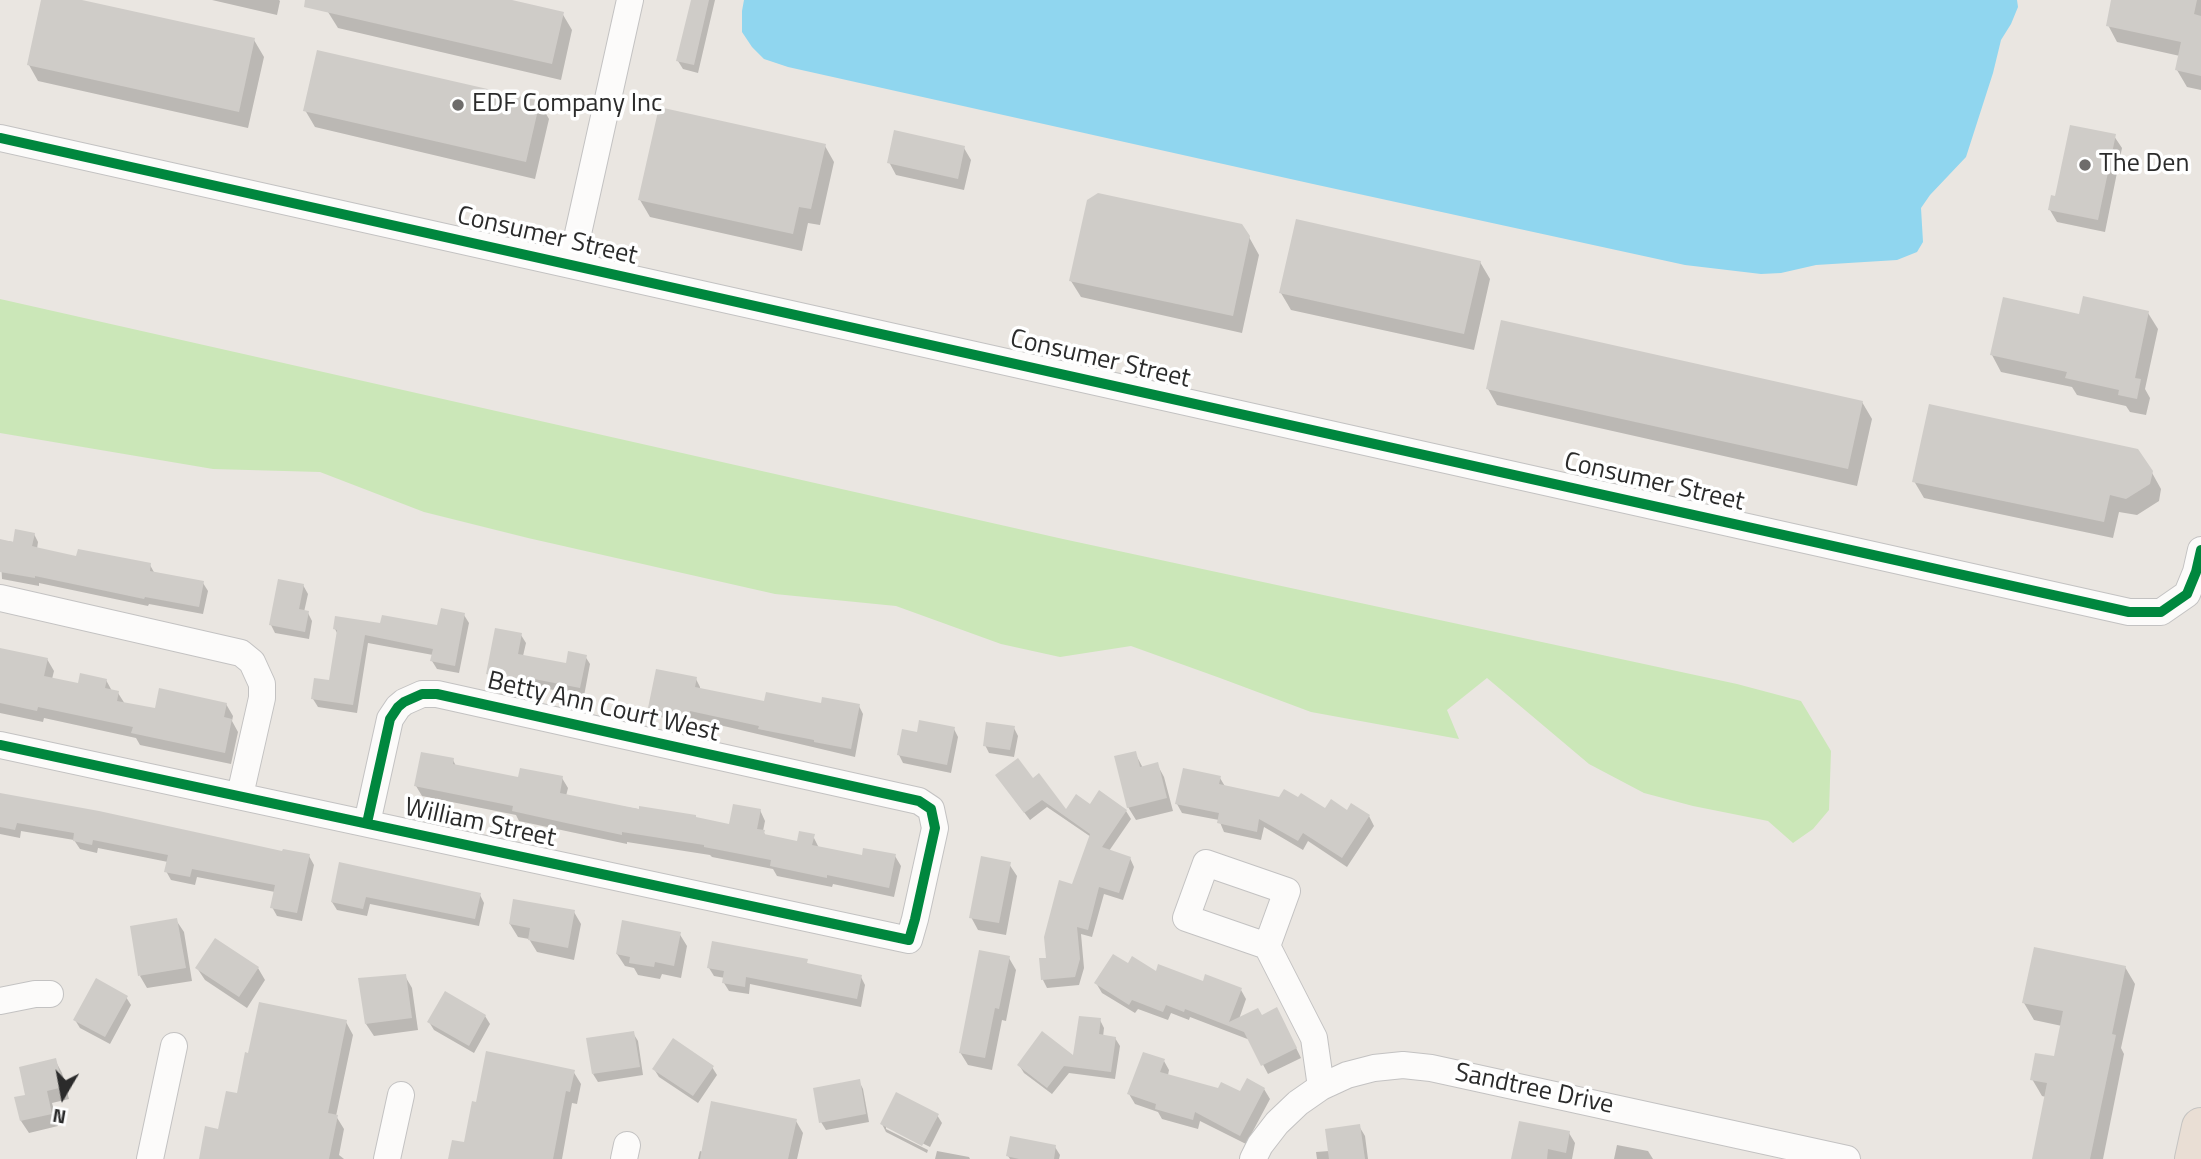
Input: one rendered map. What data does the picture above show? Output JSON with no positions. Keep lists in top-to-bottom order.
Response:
{
  "streets": {
    "street": [
      "Consumer Street",
      "Betty Ann Court West",
      "William Street",
      "Sandtree Drive"
    ]
  },
  "crossings": [
    ["Betty Ann Court West", "William Street"]
  ],
  "places": ["EDF Company Inc", "The Den"],
  "north": "bottom"
}
